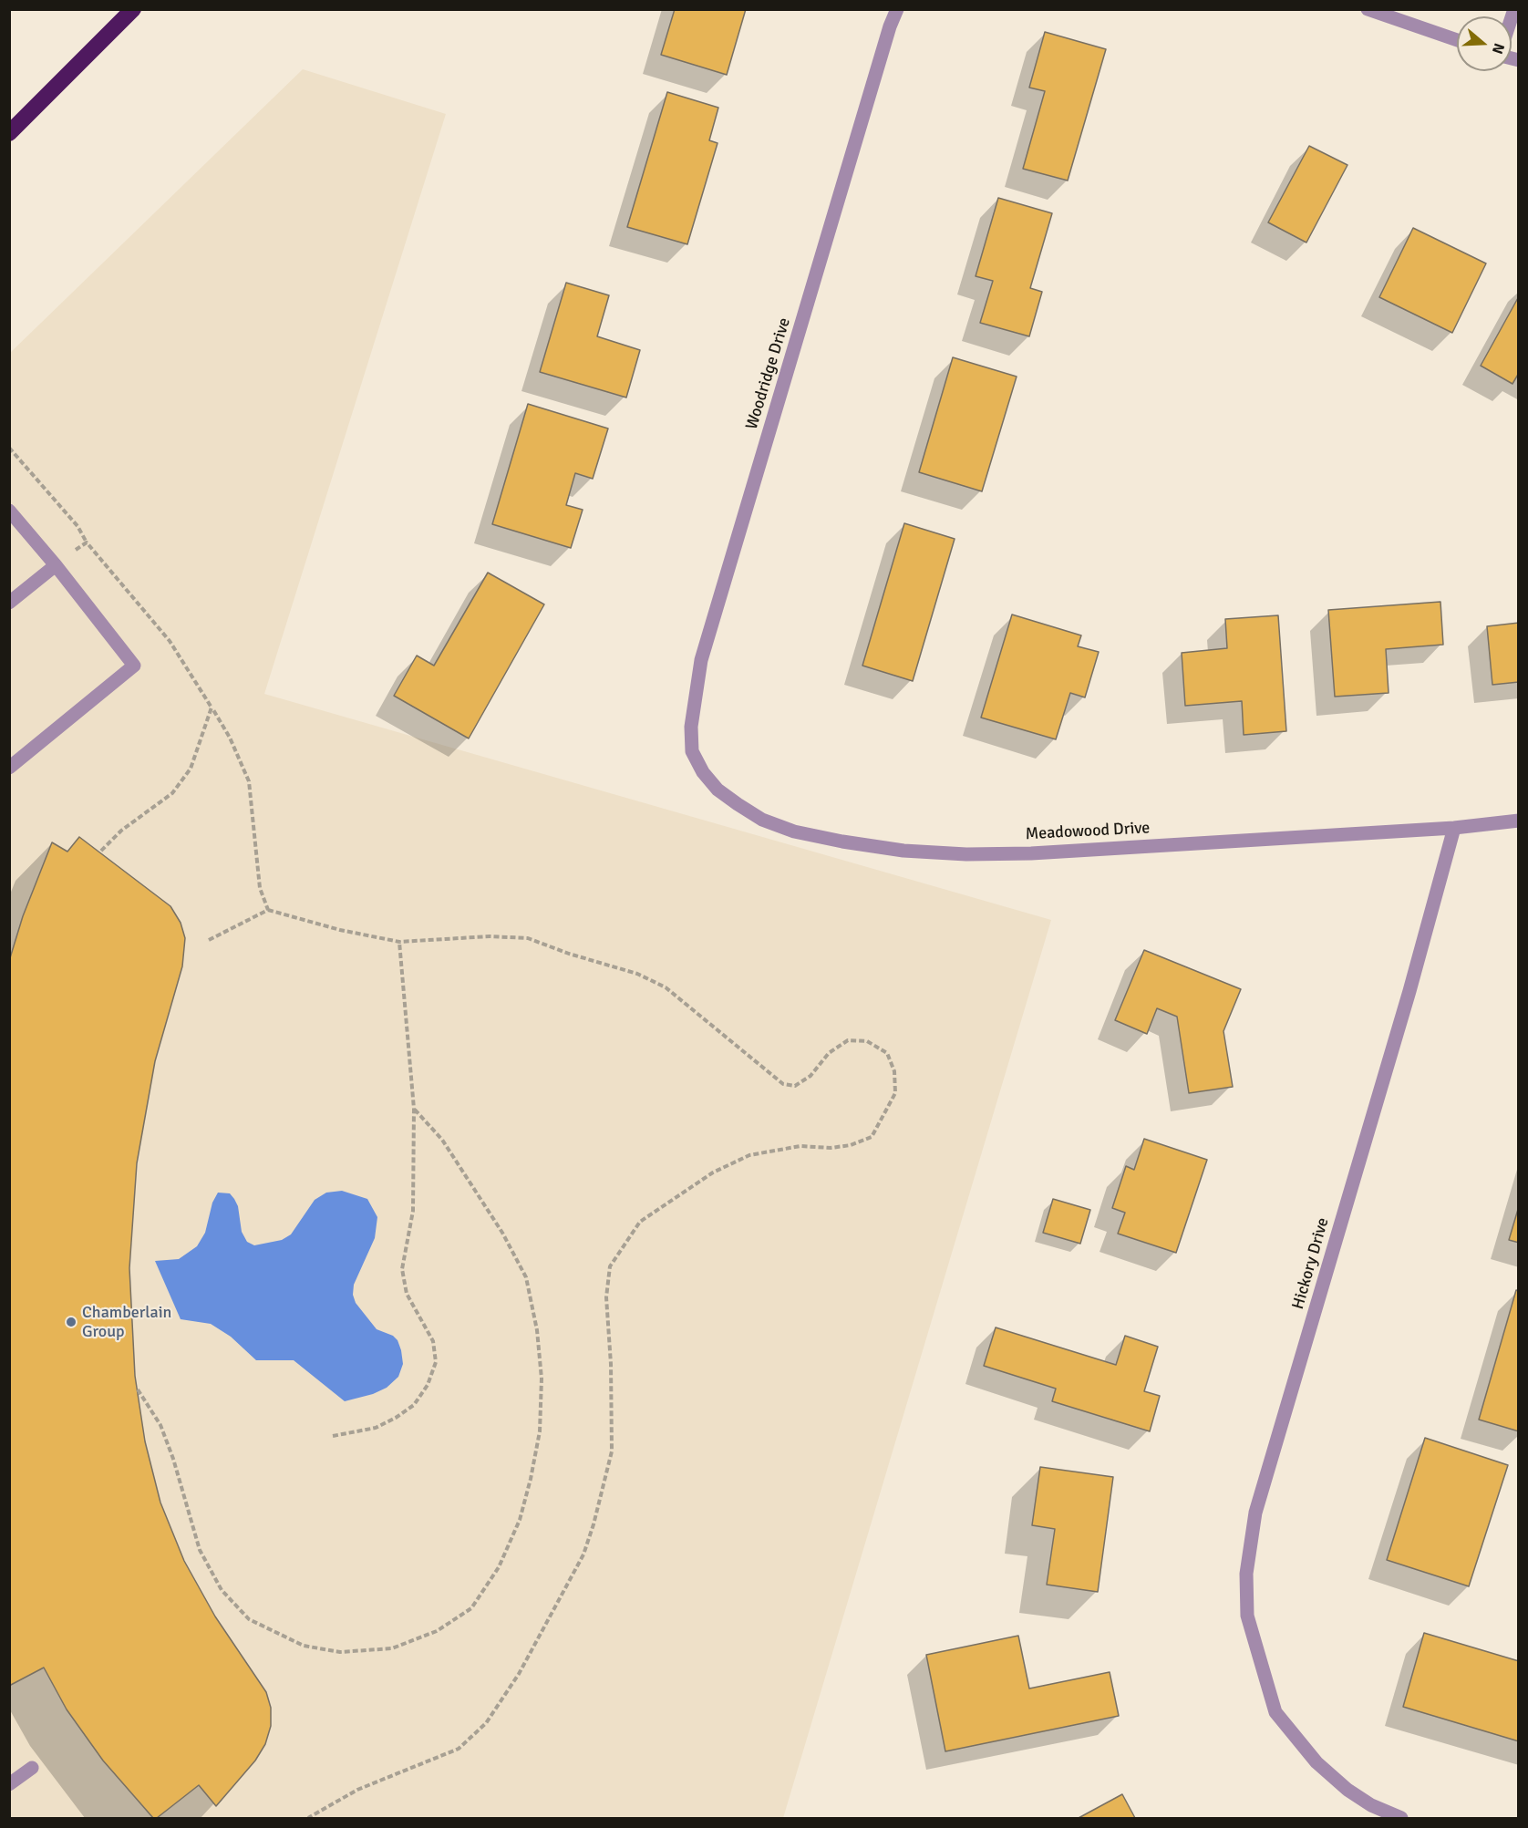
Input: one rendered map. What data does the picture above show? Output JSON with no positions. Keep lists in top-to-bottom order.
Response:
{
  "streets": {
    "street": ["Woodridge Drive", "Meadowood Drive", "Hickory Drive"]
  },
  "crossings": [
    ["Woodridge Drive", "Meadowood Drive"],
    ["Meadowood Drive", "Hickory Drive"]
  ],
  "places": ["Chamberlain Group"],
  "north": "right"
}
